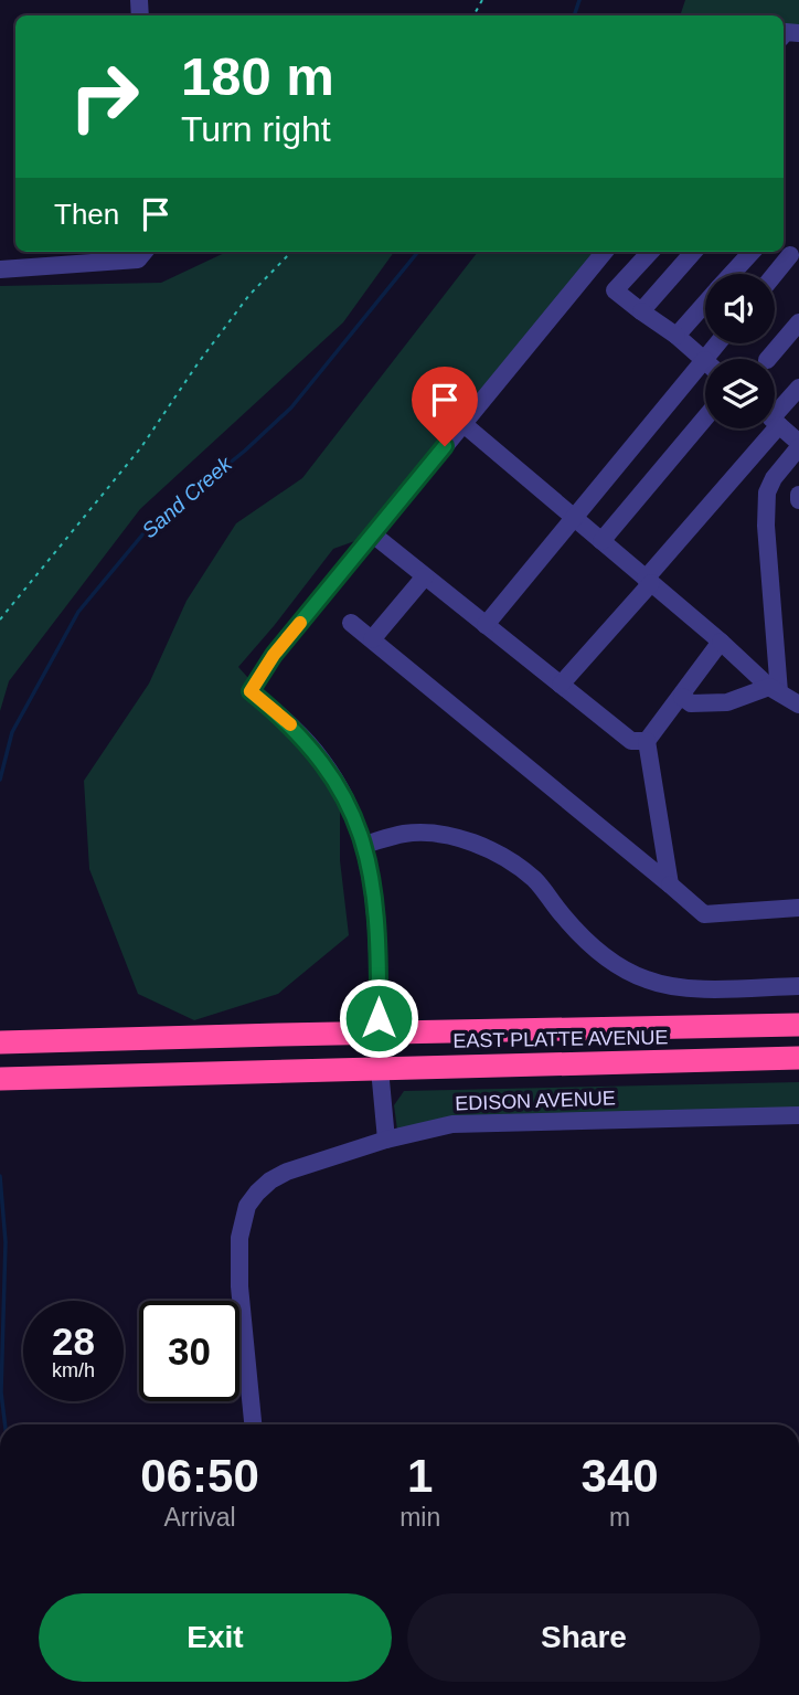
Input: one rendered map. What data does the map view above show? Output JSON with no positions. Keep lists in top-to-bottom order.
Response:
{
  "streets": {
    "highway": ["EAST PLATTE AVENUE"],
    "street": ["EDISON AVENUE"]
  },
  "water": ["Sand Creek"],
  "page": {
    "turn": ["180 m", "Turn right"],
    "then": "Then",
    "speed": "28 km/h",
    "limit": "30",
    "eta": [
      "06:50",
      "Arrival",
      "1",
      "min",
      "340",
      "m"
    ],
    "buttons": ["Exit", "Share"]
  }
}
